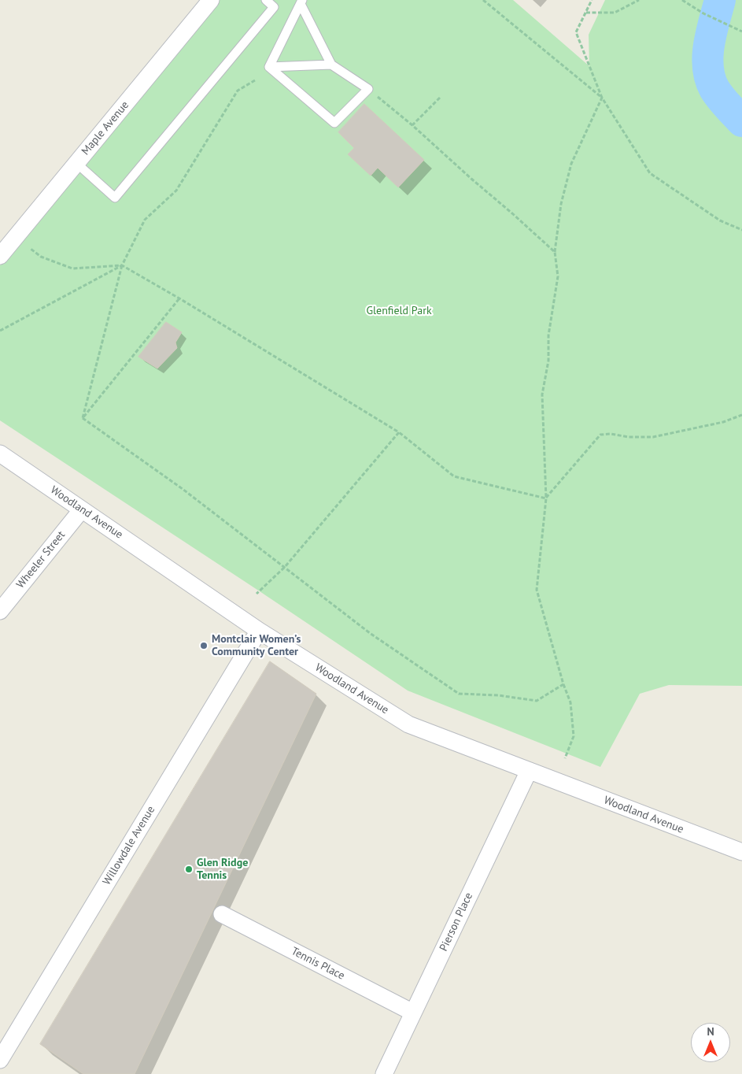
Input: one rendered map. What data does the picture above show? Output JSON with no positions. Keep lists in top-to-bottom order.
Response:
{
  "streets": {
    "street": [
      "Maple Avenue",
      "Woodland Avenue",
      "Wheeler Street",
      "Willowdale Avenue",
      "Pierson Place",
      "Tennis Place"
    ]
  },
  "crossings": [
    ["Woodland Avenue", "Wheeler Street"],
    ["Woodland Avenue", "Willowdale Avenue"],
    ["Woodland Avenue", "Pierson Place"],
    ["Pierson Place", "Tennis Place"]
  ],
  "parks": ["Glenfield Park"],
  "places": ["Montclair Women’s Community Center", "Glen Ridge Tennis"],
  "north": "top"
}
